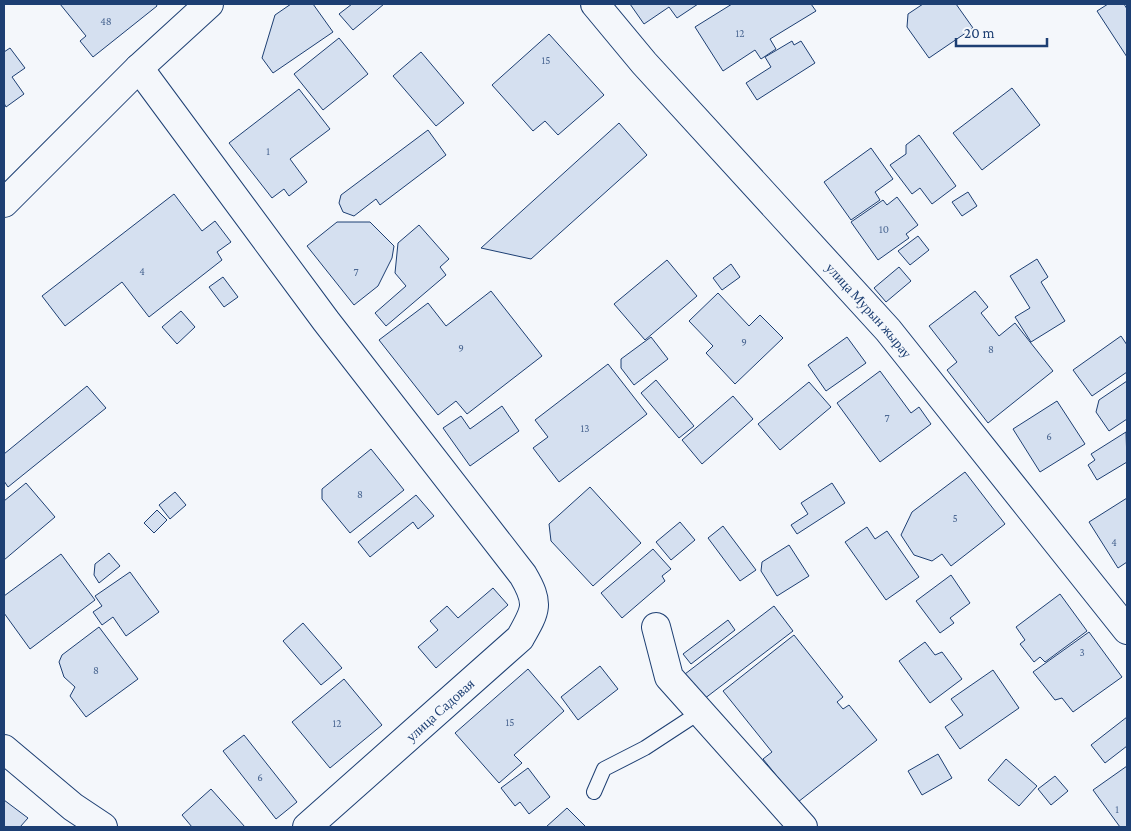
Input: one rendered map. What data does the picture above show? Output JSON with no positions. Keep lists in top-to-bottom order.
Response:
{
  "streets": {
    "street": ["улица Мурын жырау", "улица Садовая"]
  },
  "house_numbers": [
    "48",
    "12",
    "15",
    "1",
    "10",
    "4",
    "7",
    "9",
    "9",
    "8",
    "7",
    "13",
    "6",
    "8",
    "5",
    "4",
    "3",
    "8",
    "15",
    "12",
    "6",
    "1"
  ],
  "scale_bar": "20 m"
}
